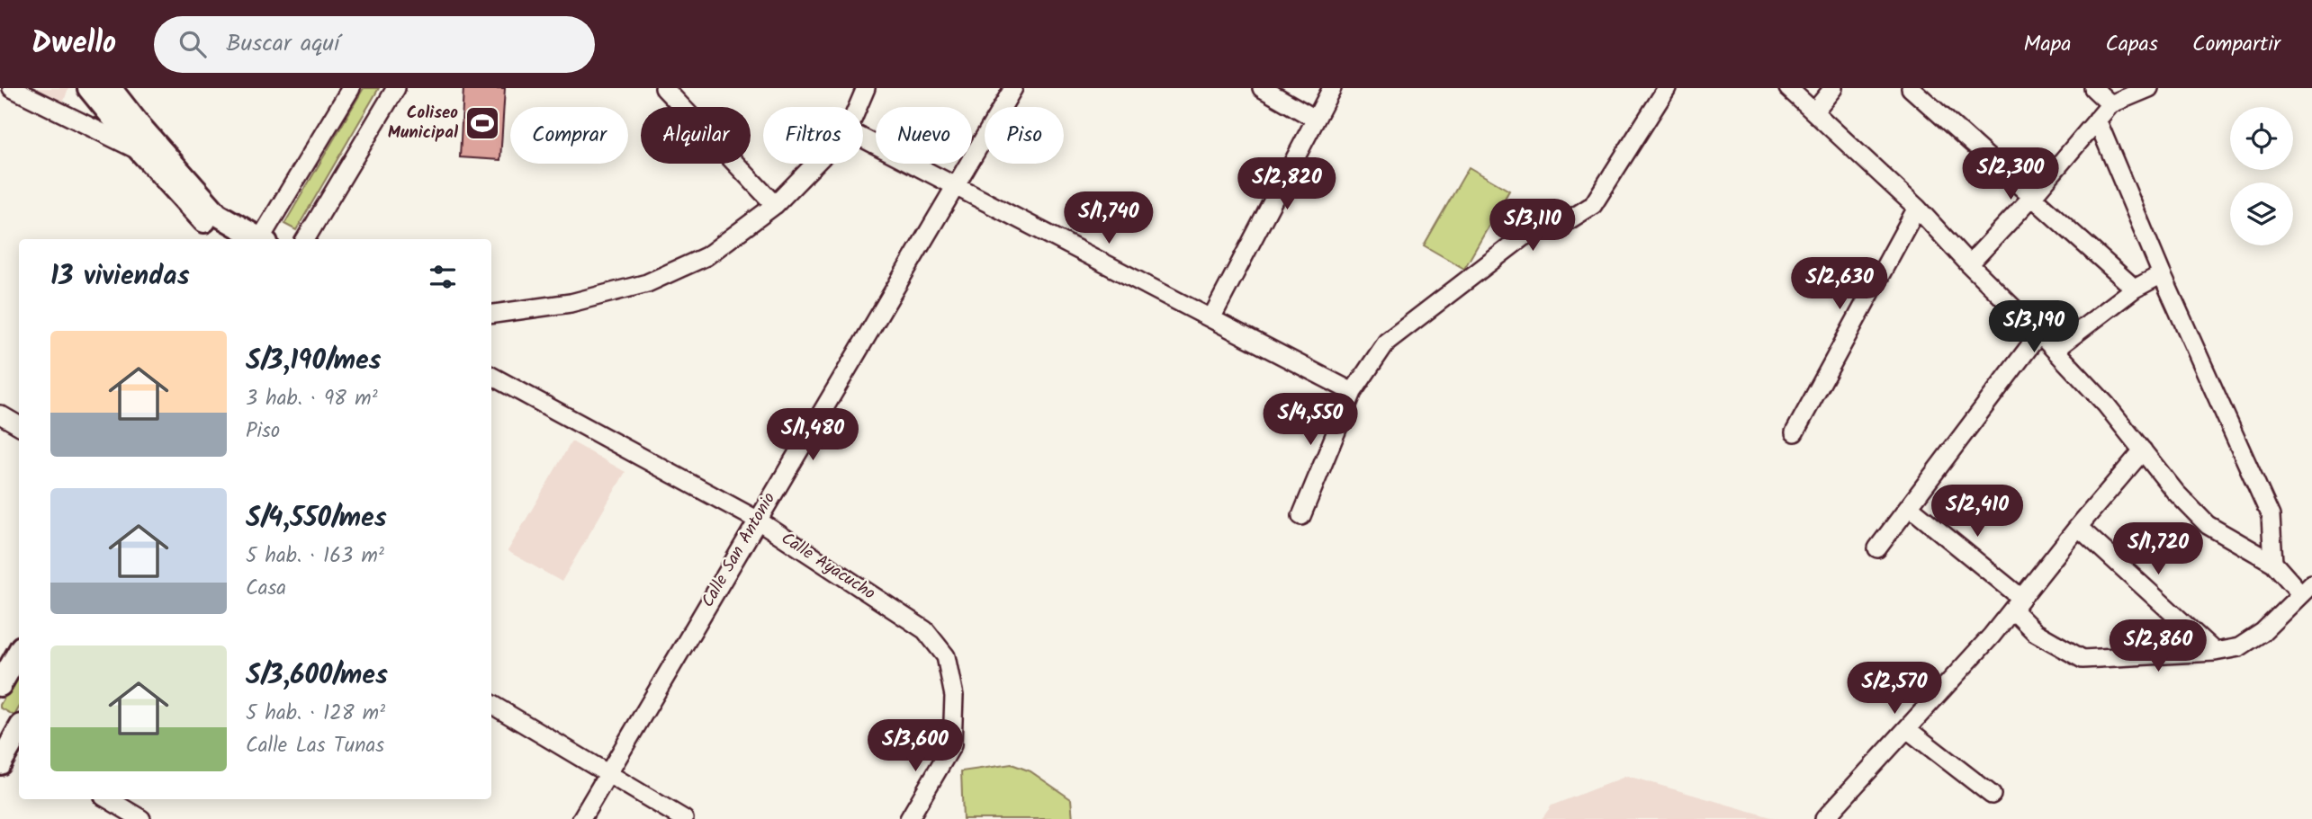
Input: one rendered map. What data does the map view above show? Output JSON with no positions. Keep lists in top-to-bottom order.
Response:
{
  "streets": {
    "street": ["Calle San Antonio", "Calle Ayacucho"]
  },
  "crossings": [
    ["Calle San Antonio", "Calle Ayacucho"]
  ],
  "places": {
    "sports": ["Coliseo Municipal"]
  },
  "page": {
    "header": "Dwello",
    "search": "Buscar aquí",
    "nav": ["Mapa", "Capas", "Compartir"],
    "chip": [
      "Comprar",
      "Alquilar",
      "Filtros",
      "Nuevo",
      "Piso"
    ],
    "price": [
      "S/2,300",
      "S/2,820",
      "S/1,740",
      "S/3,110",
      "S/2,630",
      "S/3,190",
      "S/4,550",
      "S/1,480",
      "S/2,410",
      "S/1,720",
      "S/2,860",
      "S/2,570",
      "S/3,600"
    ],
    "heading": "13 viviendas",
    "list": [
      {
        "name": "S/3,190/mes",
        "note": "3 hab. · 98 m² · Piso"
      },
      {
        "name": "S/4,550/mes",
        "note": "5 hab. · 163 m² · Casa"
      },
      {
        "name": "S/3,600/mes",
        "note": "5 hab. · 128 m² · Calle Las Tunas"
      }
    ]
  }
}
